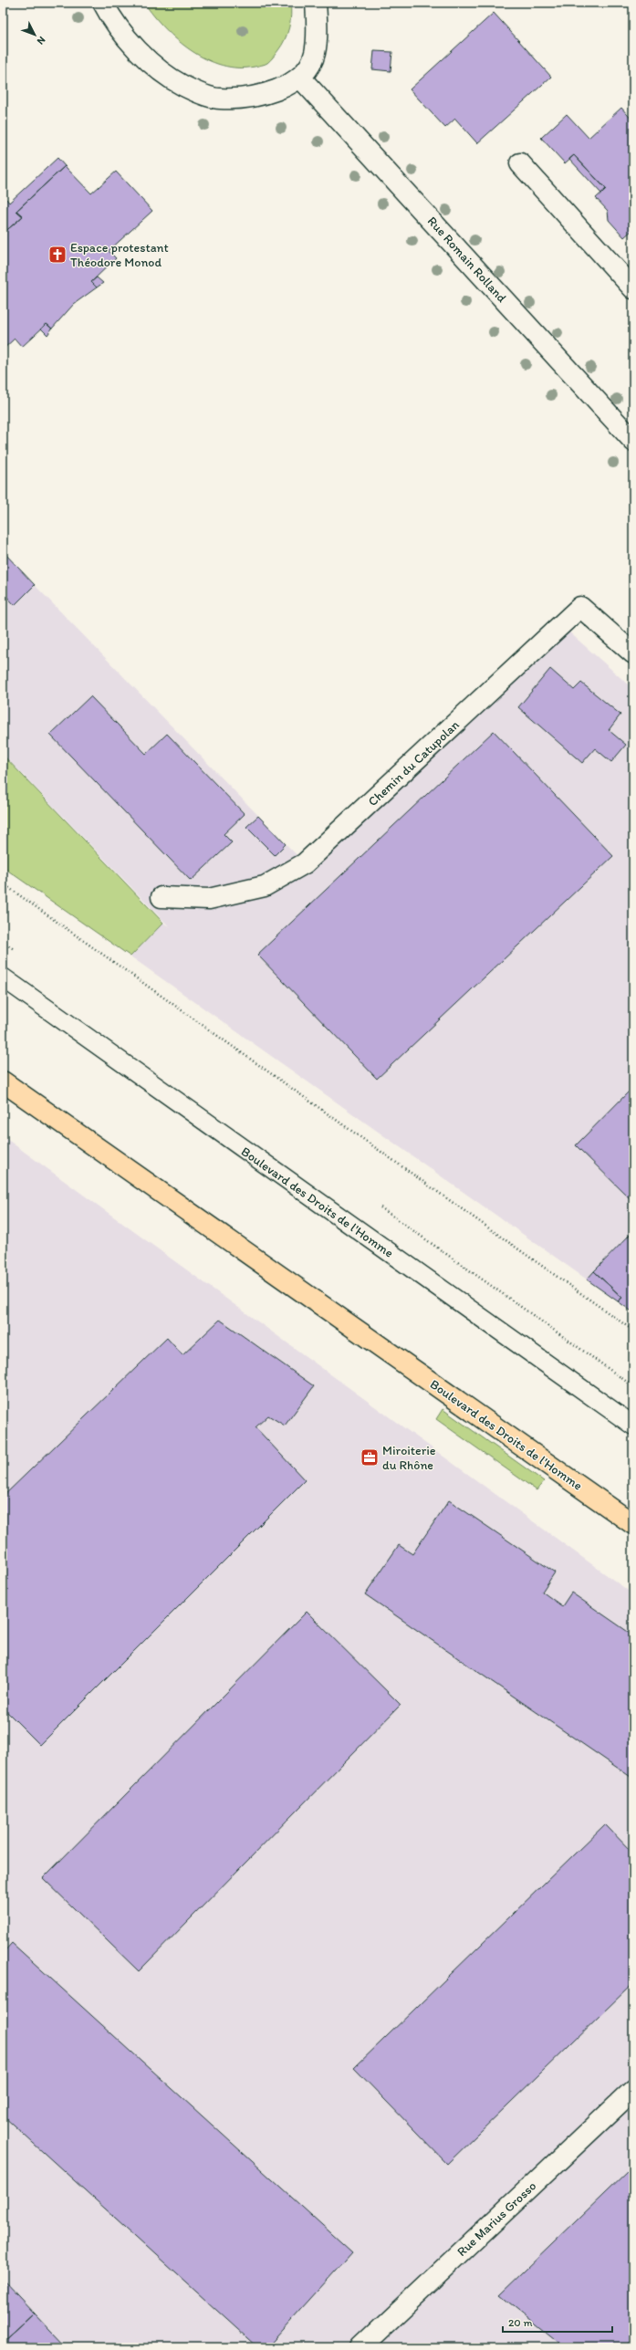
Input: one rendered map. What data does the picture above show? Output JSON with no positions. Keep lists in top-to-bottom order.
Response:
{
  "streets": {
    "main road": ["Boulevard des Droits de l'Homme"],
    "street": ["Rue Romain Rolland", "Chemin du Catupolan", "Rue Marius Grosso"]
  },
  "places": {
    "church": ["Espace protestant Théodore Monod"],
    "office": ["Miroiterie du Rhône"]
  },
  "scale_bar": "20 m",
  "north": "bottom right"
}
